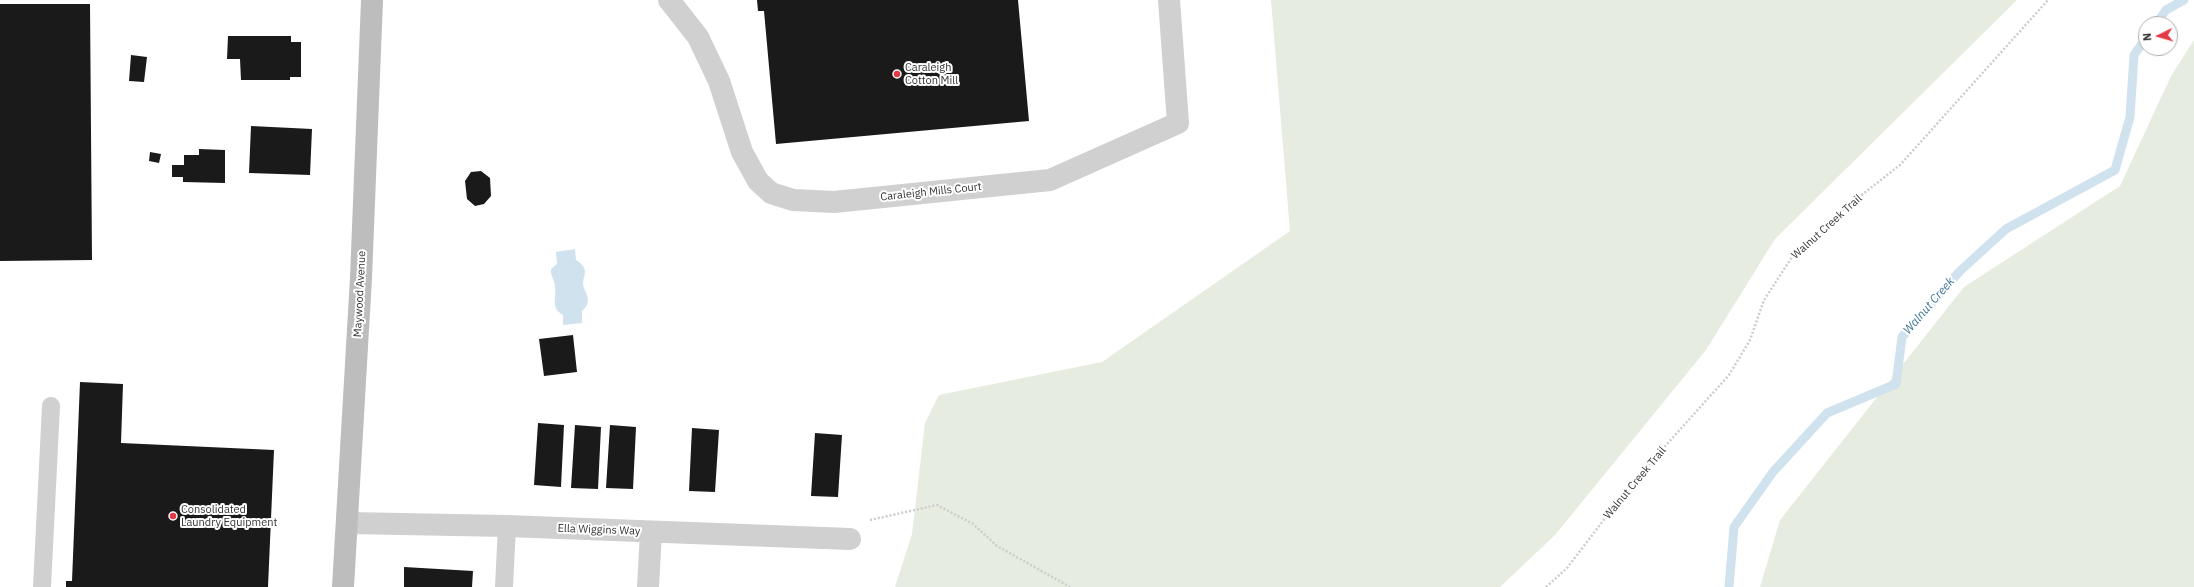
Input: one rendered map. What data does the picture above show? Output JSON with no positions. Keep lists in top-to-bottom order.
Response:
{
  "streets": {
    "main road": ["Maywood Avenue"],
    "street": ["Caraleigh Mills Court", "Ella Wiggins Way"],
    "path": ["Walnut Creek Trail"]
  },
  "crossings": [
    ["Maywood Avenue", "Ella Wiggins Way"]
  ],
  "water": ["Walnut Creek"],
  "places": ["Caraleigh Cotton Mill", "Consolidated Laundry Equipment"],
  "north": "left"
}
